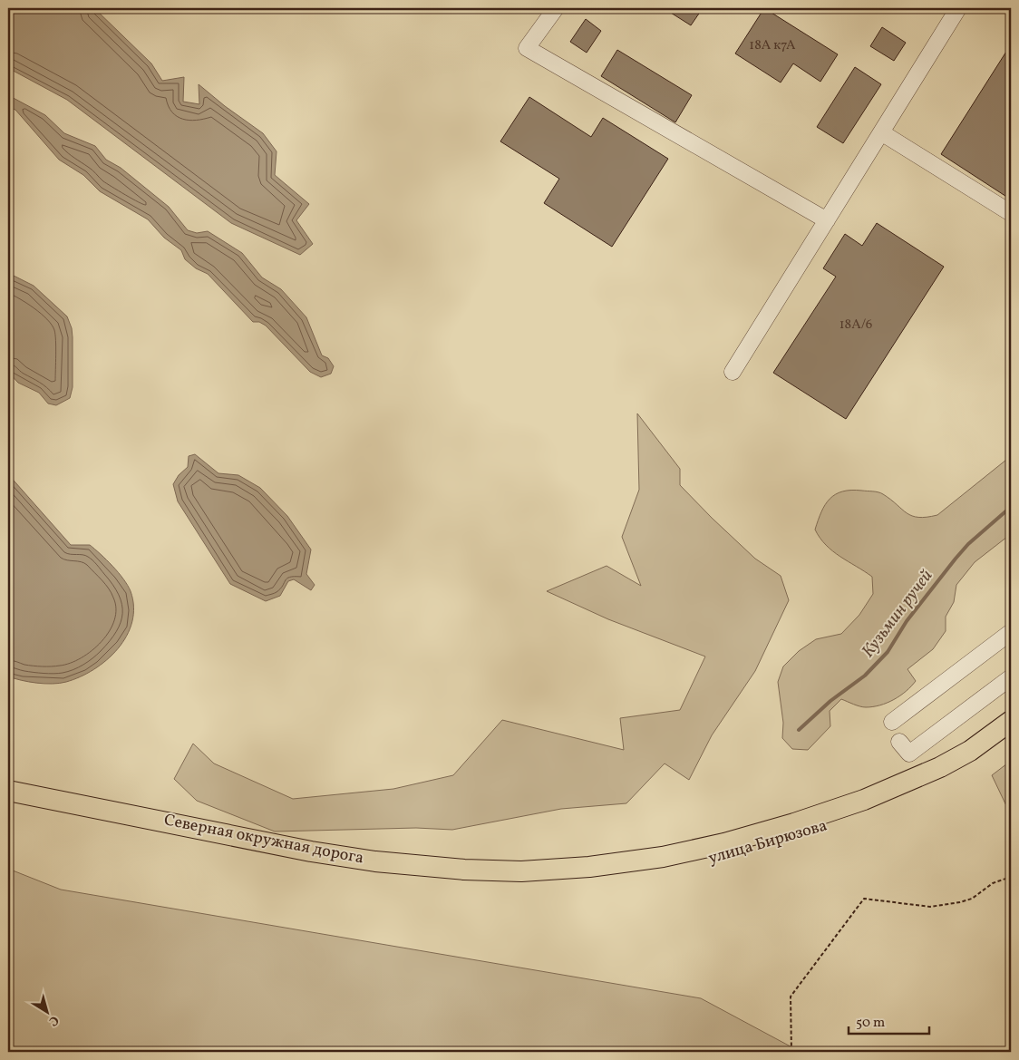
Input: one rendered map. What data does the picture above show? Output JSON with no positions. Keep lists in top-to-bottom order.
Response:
{
  "streets": {
    "main road": ["Северная окружная дорога", "улица Бирюзова"]
  },
  "crossings": [
    ["Северная окружная дорога", "улица Бирюзова"]
  ],
  "water": ["Кузьмин ручей"],
  "house_numbers": ["18А к7А", "18А/6"],
  "scale_bar": "50 m",
  "north": "bottom right"
}
